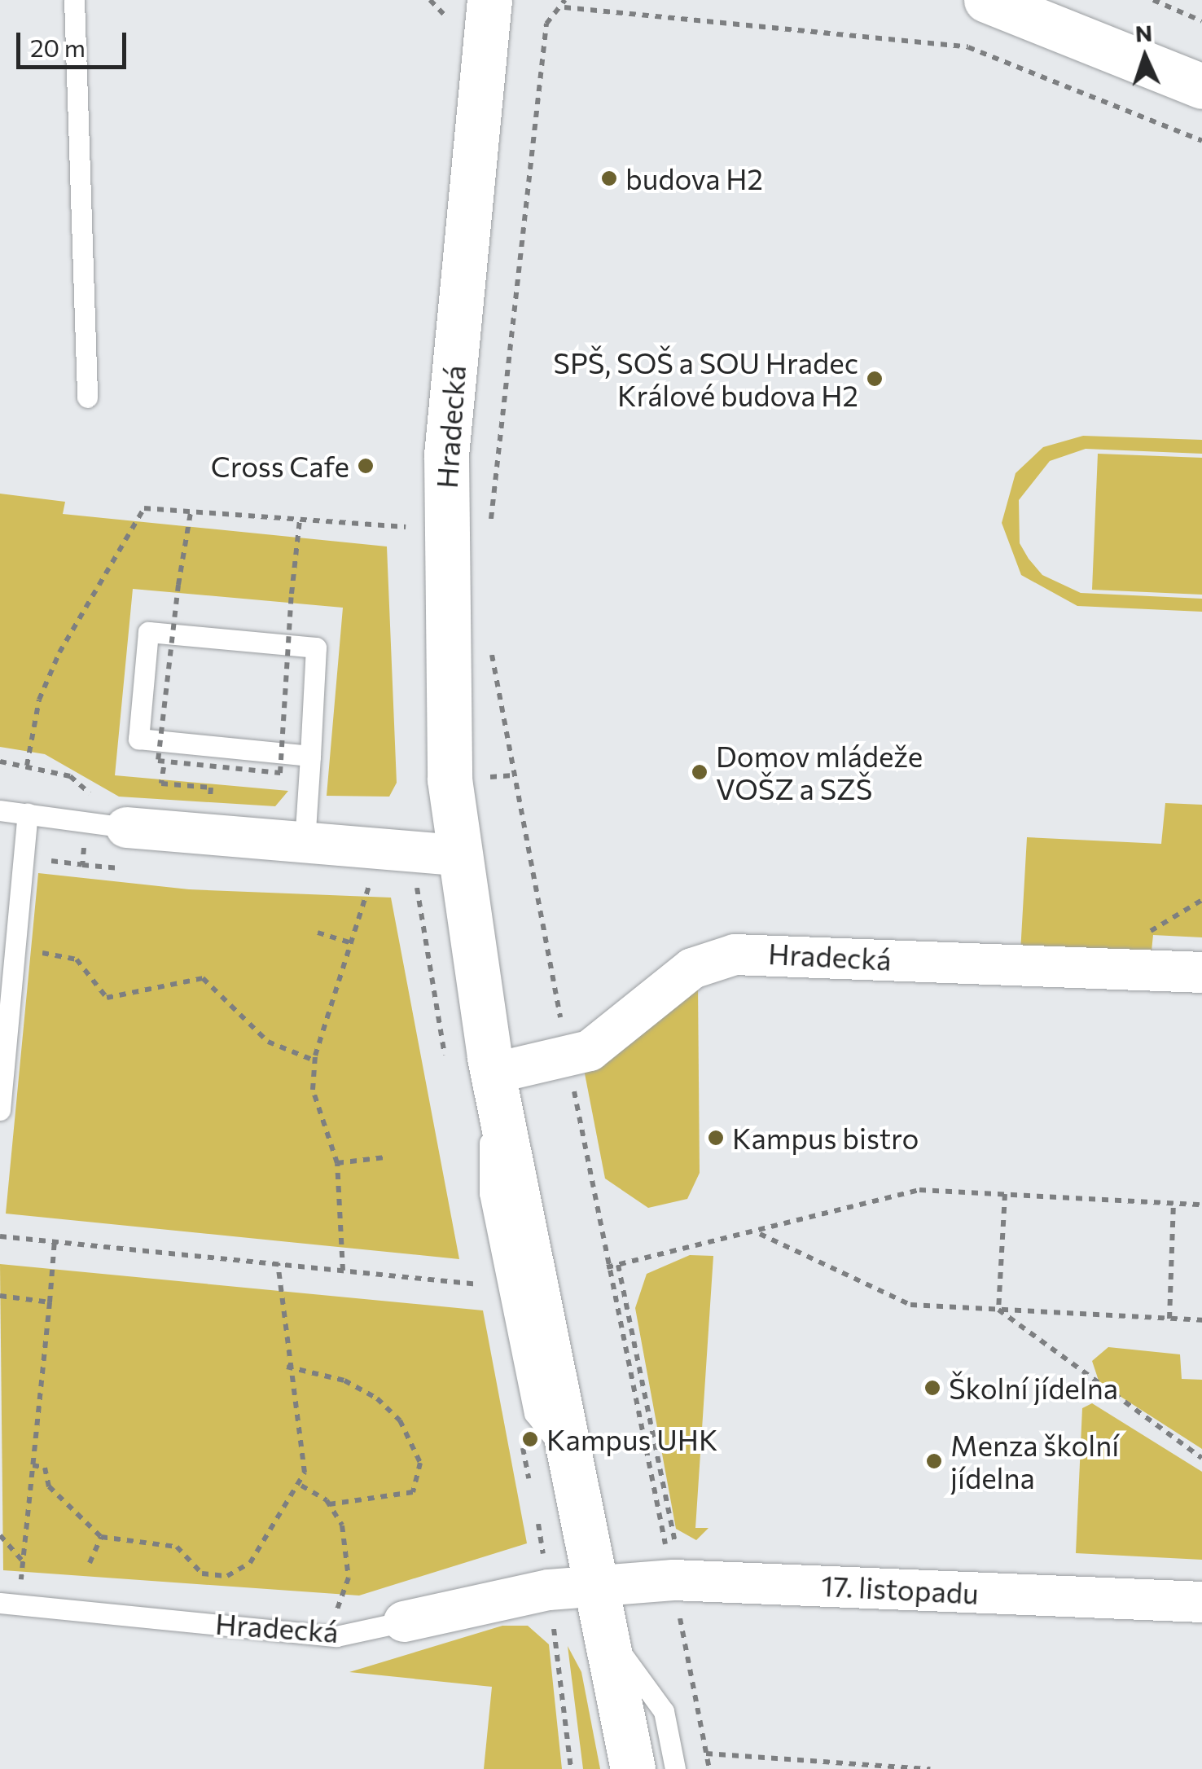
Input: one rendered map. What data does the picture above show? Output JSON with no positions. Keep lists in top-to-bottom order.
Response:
{
  "streets": {
    "street": ["Hradecká", "17. listopadu"]
  },
  "crossings": [
    ["Hradecká", "17. listopadu"]
  ],
  "places": [
    "budova H2",
    "SPŠ, SOŠ a SOU Hradec Králové budova H2",
    "Cross Cafe",
    "Domov mládeže VOŠZ a SZŠ",
    "Kampus bistro",
    "Školní jídelna",
    "Kampus UHK",
    "Menza školní jídelna"
  ],
  "scale_bar": "20 m",
  "north": "top"
}
